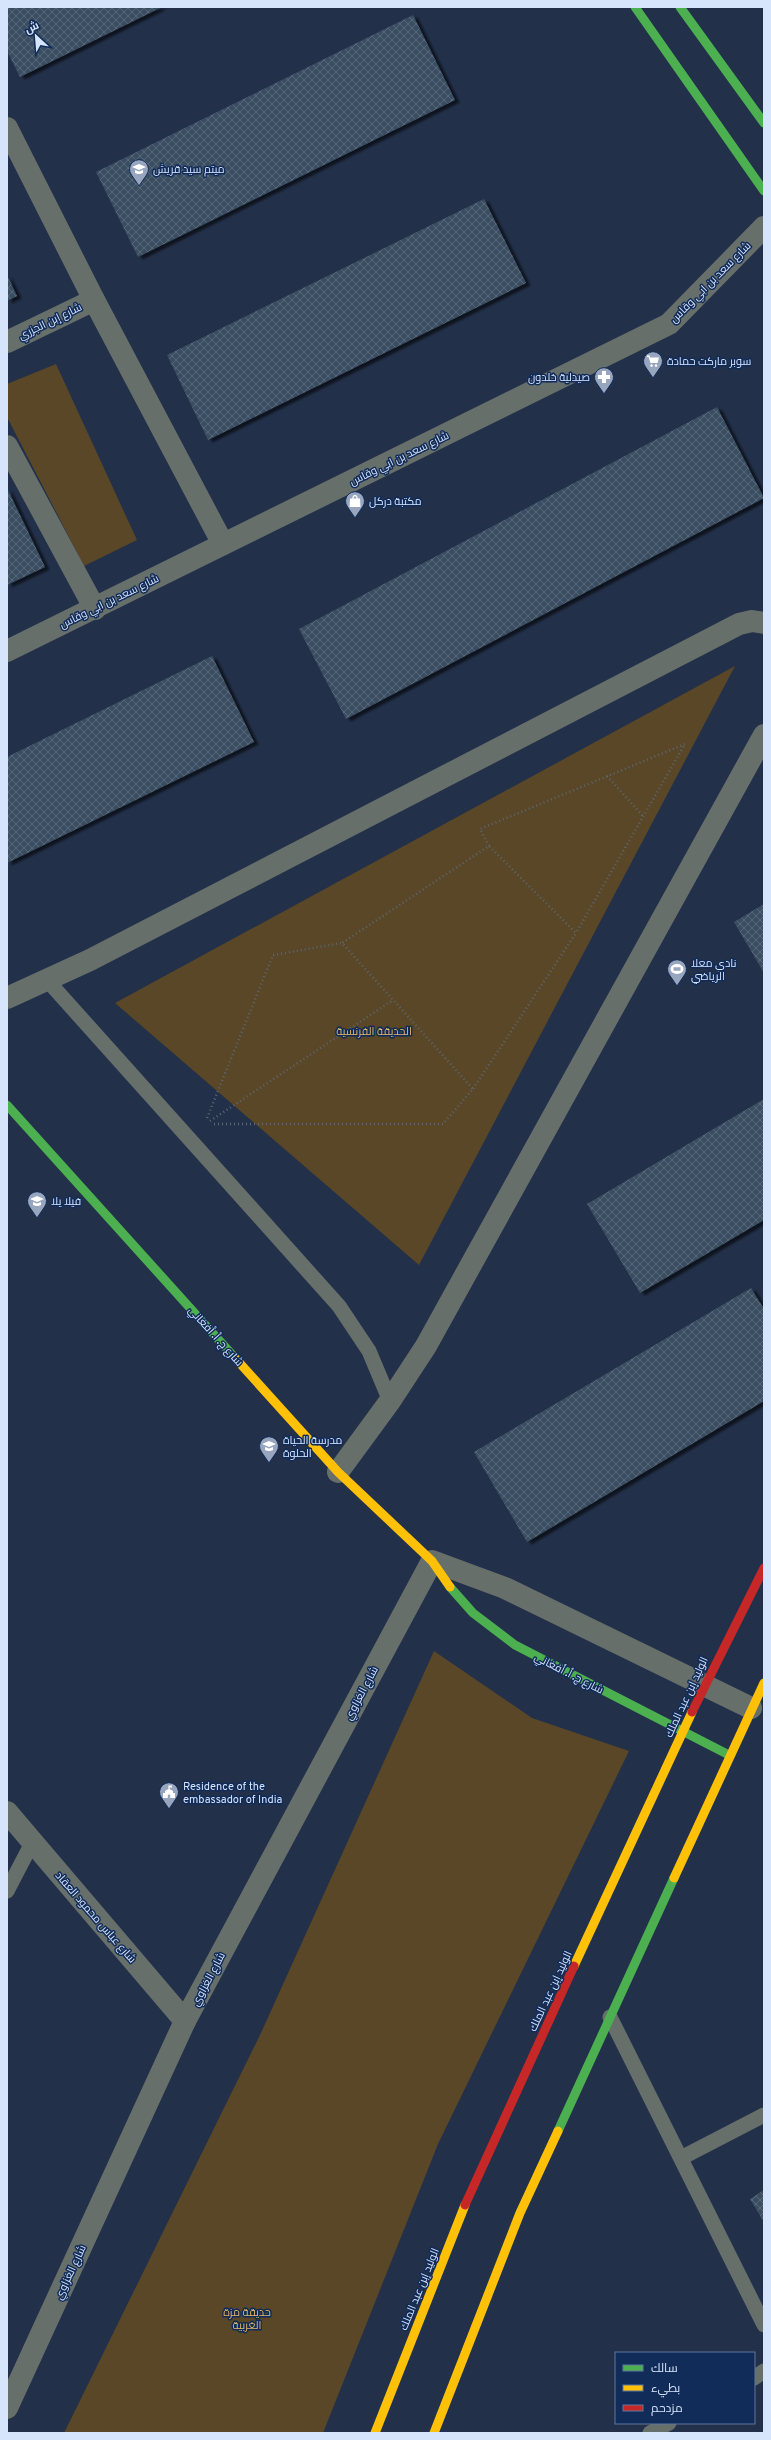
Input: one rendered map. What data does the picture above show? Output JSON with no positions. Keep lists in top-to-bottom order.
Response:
{
  "streets": {
    "main road": ["شارع ج. أ. أفغاني", "الوليد إبن عبد الملك"],
    "street": [
      "شارع سعد بن ابي وقاس",
      "شارع إبن الجزري",
      "شارع الغزاوي",
      "شارع عباس محمود العقاد"
    ]
  },
  "crossings": [
    ["شارع ج. أ. أفغاني", "شارع الغزاوي"],
    ["شارع ج. أ. أفغاني", "الوليد إبن عبد الملك"],
    ["شارع الغزاوي", "شارع عباس محمود العقاد"]
  ],
  "parks": ["الحديقة الفرنسية", "حديقة مزة الغربية"],
  "places": {
    "school or university": ["ميتم سيد قريش", "فيلا يلا", "مدرسة الحياة الحلوة"],
    "supermarket": ["سوبر ماركت حمادة"],
    "pharmacy": ["صيدلية خلدون"],
    "shop": ["مكتبة دركل"],
    "sports": ["نادي معلا الرياضي"],
    "public building": ["Residence of the embassador of India"]
  },
  "legend": ["سالك", "بطيء", "مزدحم"],
  "north": "top left"
}
